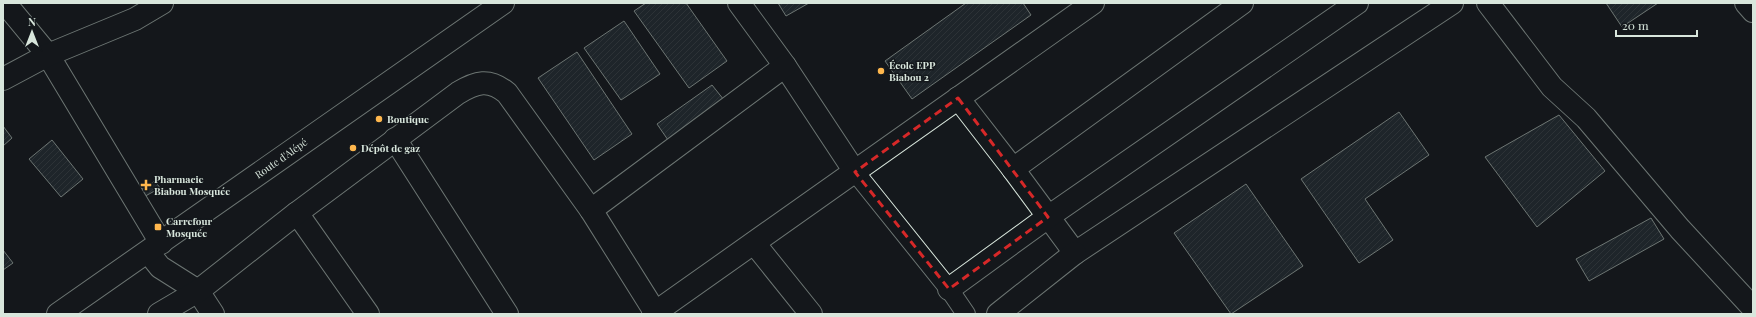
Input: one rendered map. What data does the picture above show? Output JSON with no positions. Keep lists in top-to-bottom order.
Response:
{
  "streets": {
    "street": ["Route d'Alépé"]
  },
  "places": {
    "other": ["École EPP Biabou 2", "Boutique", "Dépôt de gaz"],
    "health": ["Pharmacie Biabou Mosquée"],
    "transit": ["Carrefour Mosquée"]
  },
  "scale_bar": "20 m",
  "north": "top"
}
